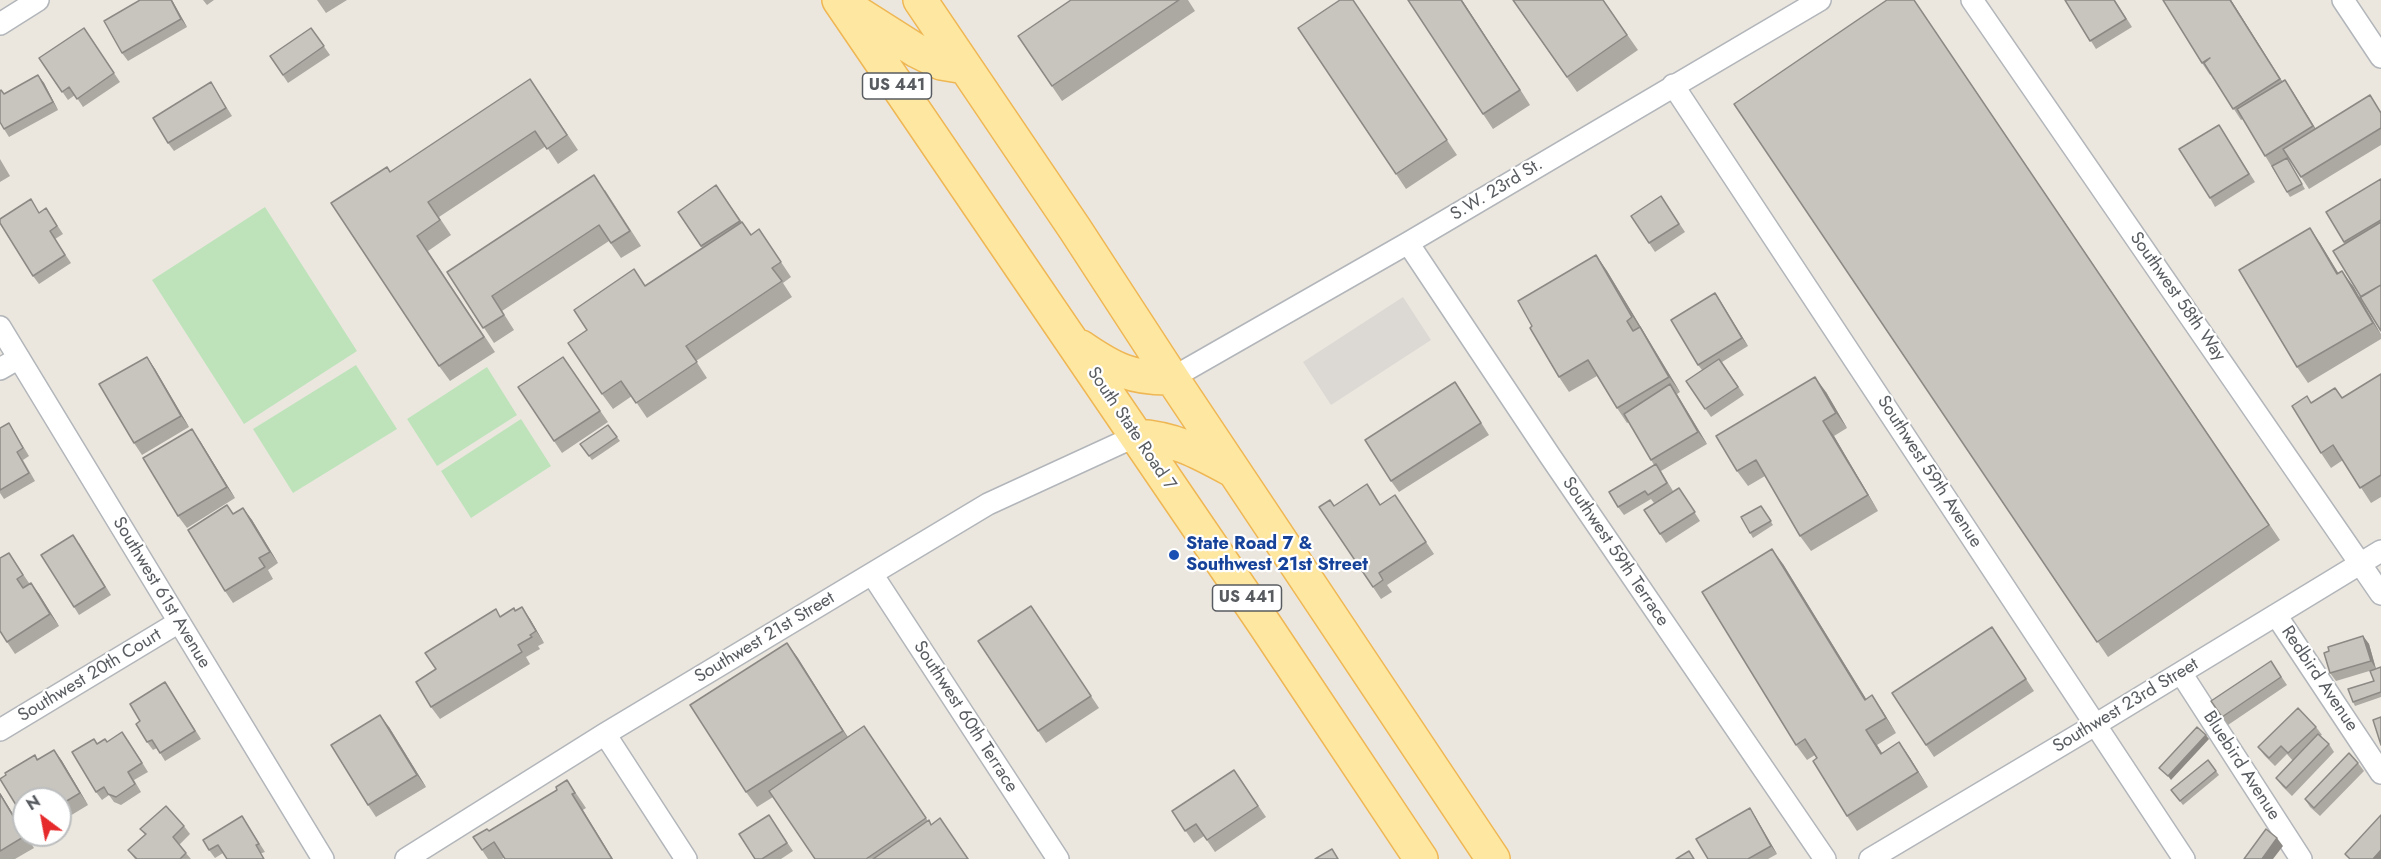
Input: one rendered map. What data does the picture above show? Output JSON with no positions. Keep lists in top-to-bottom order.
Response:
{
  "streets": {
    "main road": ["US 441", "South State Road 7"],
    "street": [
      "S.W. 23rd St.",
      "Southwest 58th Way",
      "Southwest 59th Avenue",
      "Southwest 59th Terrace",
      "Southwest 61st Avenue",
      "Southwest 21st Street",
      "Southwest 20th Court",
      "Redbird Avenue",
      "Southwest 23rd Street",
      "Southwest 60th Terrace",
      "Bluebird Avenue"
    ]
  },
  "crossings": [
    ["US 441", "S.W. 23rd St."],
    ["S.W. 23rd St.", "Southwest 59th Avenue"],
    ["S.W. 23rd St.", "Southwest 59th Terrace"],
    ["Southwest 58th Way", "Southwest 23rd Street"],
    ["South State Road 7", "Southwest 21st Street"],
    ["Southwest 59th Avenue", "Southwest 23rd Street"],
    ["Southwest 61st Avenue", "Southwest 20th Court"],
    ["Southwest 21st Street", "Southwest 60th Terrace"],
    ["Redbird Avenue", "Southwest 23rd Street"],
    ["Southwest 23rd Street", "Bluebird Avenue"]
  ],
  "places": ["State Road 7 & Southwest 21st Street"],
  "north": "top left"
}
